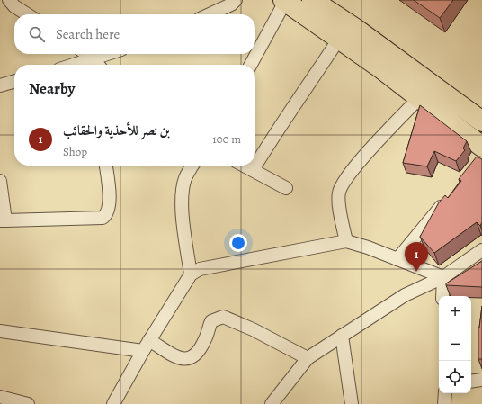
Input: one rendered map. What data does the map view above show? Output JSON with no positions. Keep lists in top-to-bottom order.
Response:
{
  "page": {
    "search": "Search here",
    "heading": "Nearby",
    "list": [
      {
        "mark": "1",
        "name": "بن نصر للأحذية والحقائب",
        "note": "Shop",
        "value": "100 m"
      }
    ],
    "pins": "1",
    "map_buttons": ["+", "−"]
  }
}
